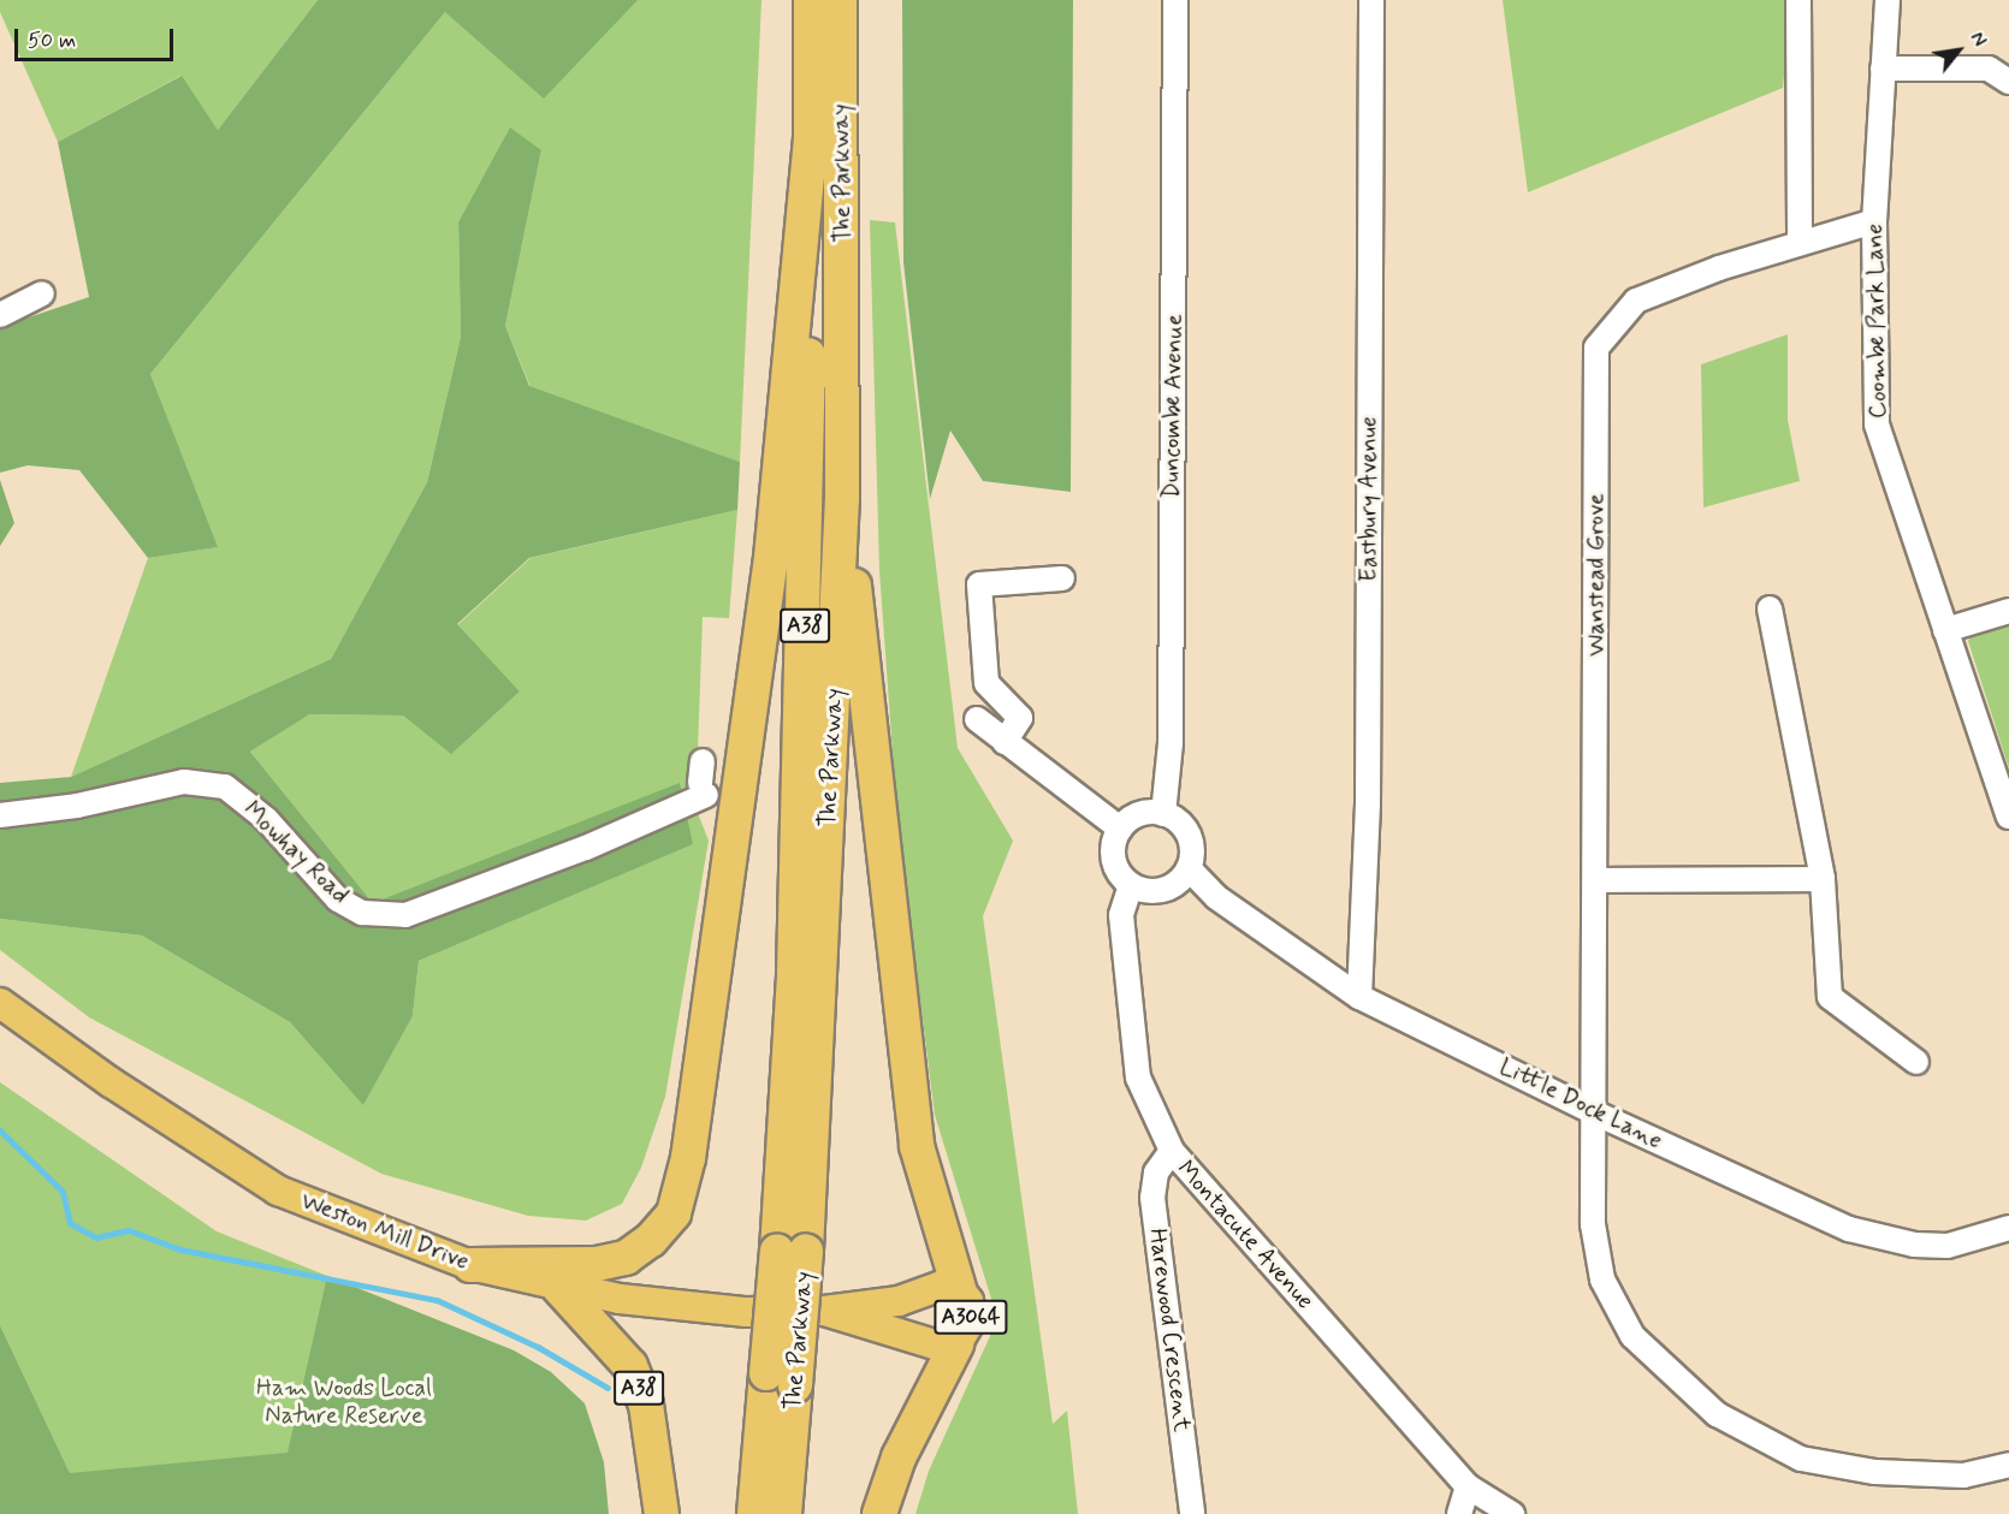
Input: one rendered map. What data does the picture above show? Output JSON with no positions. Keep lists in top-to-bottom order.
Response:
{
  "streets": {
    "highway": ["The Parkway", "A38"],
    "main road": ["Weston Mill Drive", "A3064"],
    "street": [
      "Coombe Park Lane",
      "Duncombe Avenue",
      "Eastbury Avenue",
      "Wanstead Grove",
      "Mowhay Road",
      "Little Dock Lane",
      "Montacute Avenue",
      "Harewood Crescent"
    ]
  },
  "crossings": [
    ["The Parkway", "A38"],
    ["Coombe Park Lane", "Wanstead Grove"],
    ["Duncombe Avenue", "Little Dock Lane"],
    ["Duncombe Avenue", "Montacute Avenue"],
    ["Eastbury Avenue", "Little Dock Lane"],
    ["Wanstead Grove", "Little Dock Lane"],
    ["A38", "Weston Mill Drive"],
    ["A38", "A3064"],
    ["Little Dock Lane", "Montacute Avenue"],
    ["Weston Mill Drive", "A3064"],
    ["Montacute Avenue", "Harewood Crescent"]
  ],
  "parks": ["Ham Woods Local Nature Reserve"],
  "scale_bar": "50 m",
  "north": "top right"
}
